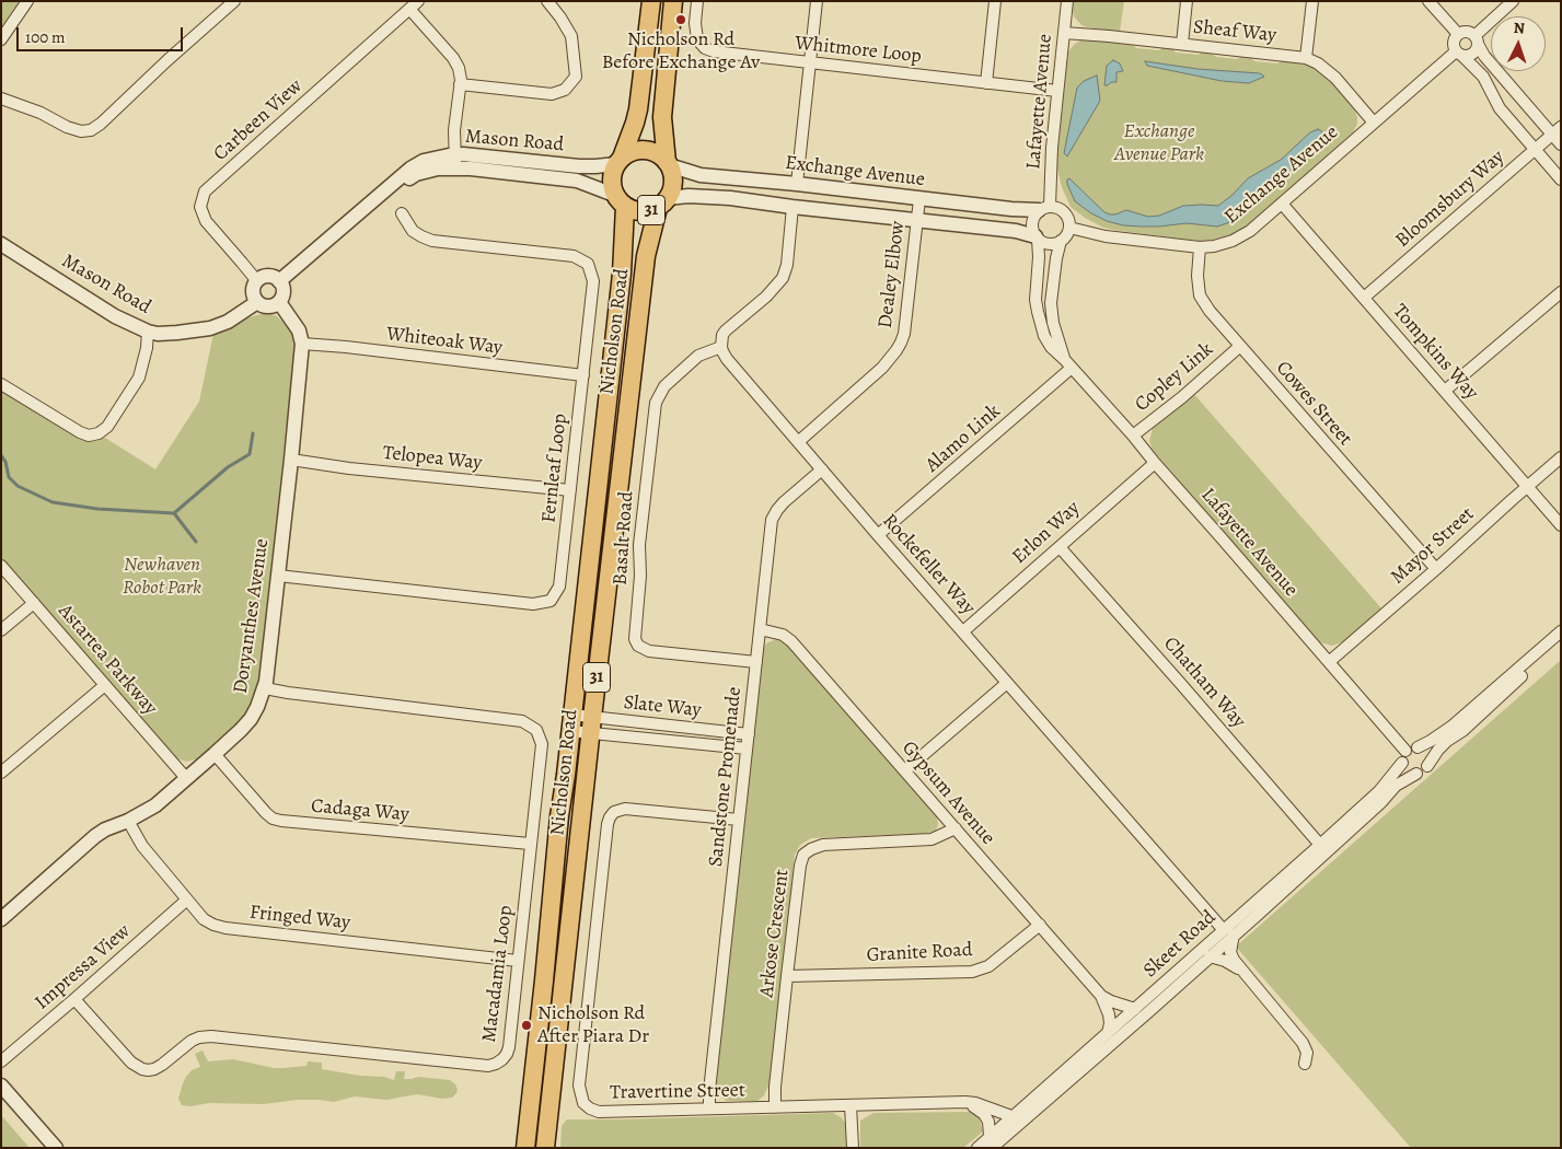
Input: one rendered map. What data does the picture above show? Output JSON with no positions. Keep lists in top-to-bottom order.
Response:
{
  "streets": {
    "main road": ["31", "Nicholson Road"],
    "street": [
      "Sheaf Way",
      "Whitmore Loop",
      "Lafayette Avenue",
      "Carbeen View",
      "Mason Road",
      "Exchange Avenue",
      "Bloomsbury Way",
      "Dealey Elbow",
      "Whiteoak Way",
      "Tompkins Way",
      "Copley Link",
      "Cowes Street",
      "Alamo Link",
      "Telopea Way",
      "Fernleaf Loop",
      "Erlon Way",
      "Basalt Road",
      "Mayor Street",
      "Rockefeller Way",
      "Doryanthes Avenue",
      "Astartea Parkway",
      "Chatham Way",
      "Slate Way",
      "Sandstone Promenade",
      "Gypsum Avenue",
      "Cadaga Way",
      "Fringed Way",
      "Arkose Crescent",
      "Skeet Road",
      "Granite Road",
      "Impressa View",
      "Macadamia Loop",
      "Travertine Street"
    ]
  },
  "crossings": [
    ["Sheaf Way", "Lafayette Avenue"],
    ["Sheaf Way", "Exchange Avenue"],
    ["Whitmore Loop", "Lafayette Avenue"],
    ["Lafayette Avenue", "Exchange Avenue"],
    ["Lafayette Avenue", "Copley Link"],
    ["Lafayette Avenue", "Alamo Link"],
    ["Lafayette Avenue", "Erlon Way"],
    ["Lafayette Avenue", "Mayor Street"],
    ["Lafayette Avenue", "Skeet Road"],
    ["Carbeen View", "Mason Road"],
    ["Carbeen View", "Doryanthes Avenue"],
    ["Mason Road", "Exchange Avenue"],
    ["Mason Road", "31"],
    ["Mason Road", "Nicholson Road"],
    ["Mason Road", "Doryanthes Avenue"],
    ["Exchange Avenue", "31"],
    ["Exchange Avenue", "Dealey Elbow"],
    ["Exchange Avenue", "Nicholson Road"],
    ["Exchange Avenue", "Tompkins Way"],
    ["Exchange Avenue", "Cowes Street"],
    ["Bloomsbury Way", "Tompkins Way"],
    ["31", "Nicholson Road"],
    ["Dealey Elbow", "Rockefeller Way"],
    ["Nicholson Road", "Slate Way"],
    ["Whiteoak Way", "Fernleaf Loop"],
    ["Whiteoak Way", "Doryanthes Avenue"],
    ["Tompkins Way", "Mayor Street"],
    ["Copley Link", "Cowes Street"],
    ["Cowes Street", "Mayor Street"],
    ["Alamo Link", "Rockefeller Way"],
    ["Telopea Way", "Fernleaf Loop"],
    ["Telopea Way", "Doryanthes Avenue"],
    ["Fernleaf Loop", "Doryanthes Avenue"],
    ["Erlon Way", "Rockefeller Way"],
    ["Erlon Way", "Chatham Way"],
    ["Basalt Road", "Rockefeller Way"],
    ["Basalt Road", "Sandstone Promenade"],
    ["Rockefeller Way", "Sandstone Promenade"],
    ["Rockefeller Way", "Skeet Road"],
    ["Doryanthes Avenue", "Astartea Parkway"],
    ["Doryanthes Avenue", "Cadaga Way"],
    ["Doryanthes Avenue", "Fringed Way"],
    ["Doryanthes Avenue", "Macadamia Loop"],
    ["Chatham Way", "Skeet Road"],
    ["Slate Way", "Sandstone Promenade"],
    ["Sandstone Promenade", "Gypsum Avenue"],
    ["Sandstone Promenade", "Travertine Street"],
    ["Gypsum Avenue", "Arkose Crescent"],
    ["Gypsum Avenue", "Skeet Road"],
    ["Gypsum Avenue", "Granite Road"],
    ["Cadaga Way", "Macadamia Loop"],
    ["Fringed Way", "Impressa View"],
    ["Fringed Way", "Macadamia Loop"],
    ["Arkose Crescent", "Granite Road"],
    ["Arkose Crescent", "Travertine Street"],
    ["Skeet Road", "Travertine Street"],
    ["Impressa View", "Macadamia Loop"]
  ],
  "parks": ["Exchange Avenue Park", "Newhaven Robot Park"],
  "places": ["Nicholson Rd Before Exchange Av", "Nicholson Rd After Piara Dr"],
  "scale_bar": "100 m",
  "north": "top"
}
